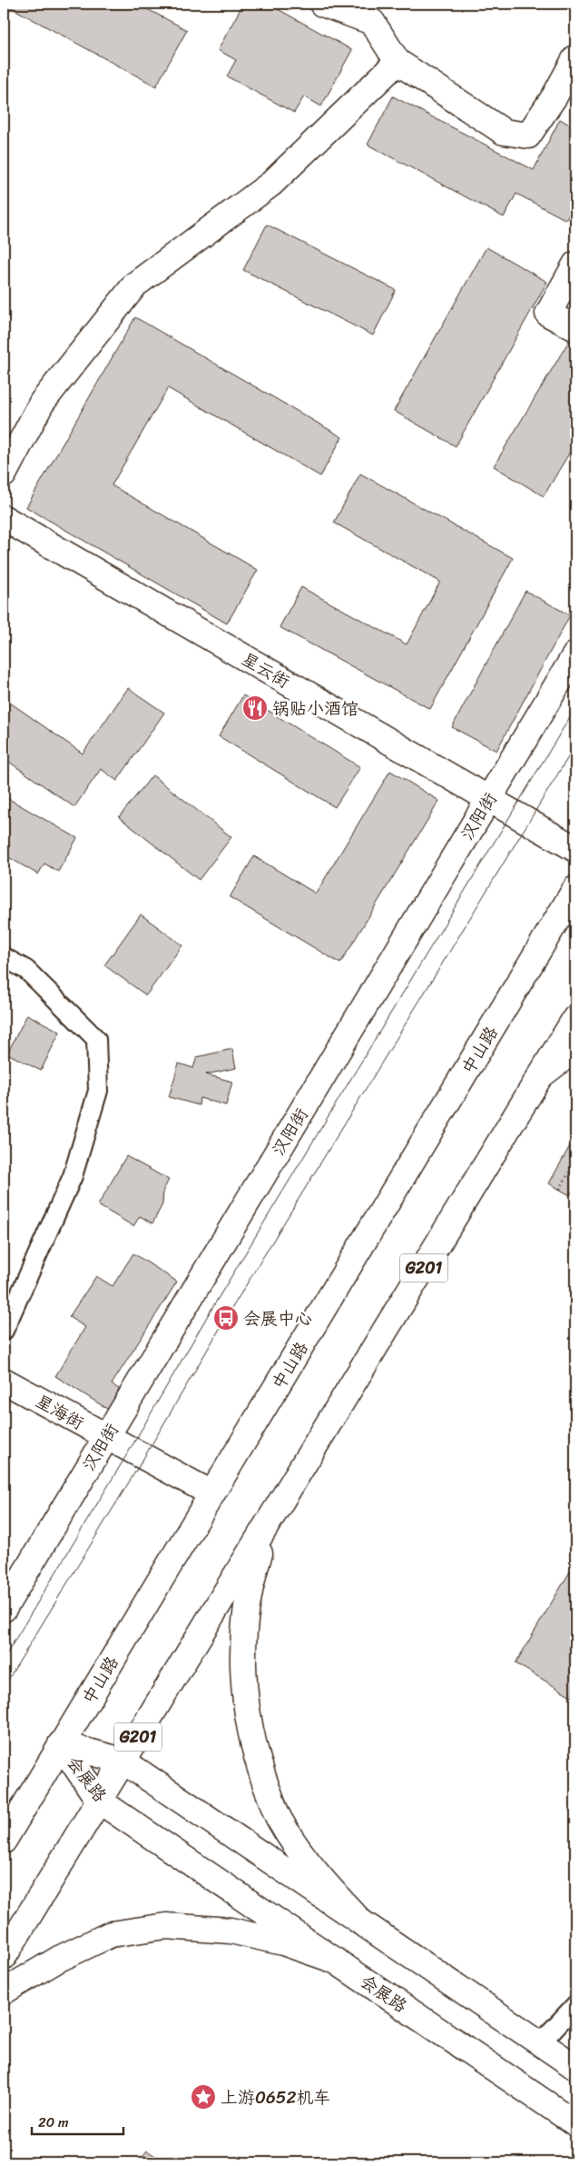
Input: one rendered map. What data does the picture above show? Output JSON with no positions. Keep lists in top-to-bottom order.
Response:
{
  "streets": {
    "main road": [
      "星云街",
      "汉阳街",
      "中山路",
      "G201",
      "星海街",
      "会展路"
    ]
  },
  "crossings": [
    ["星云街", "汉阳街"],
    ["汉阳街", "星海街"],
    ["中山路", "星海街"],
    ["中山路", "会展路"],
    ["G201", "会展路"]
  ],
  "places": {
    "restaurant": ["锅贴小酒馆"],
    "bus stop": ["会展中心"],
    "place": ["上游0652机车"]
  },
  "scale_bar": "20 m"
}
